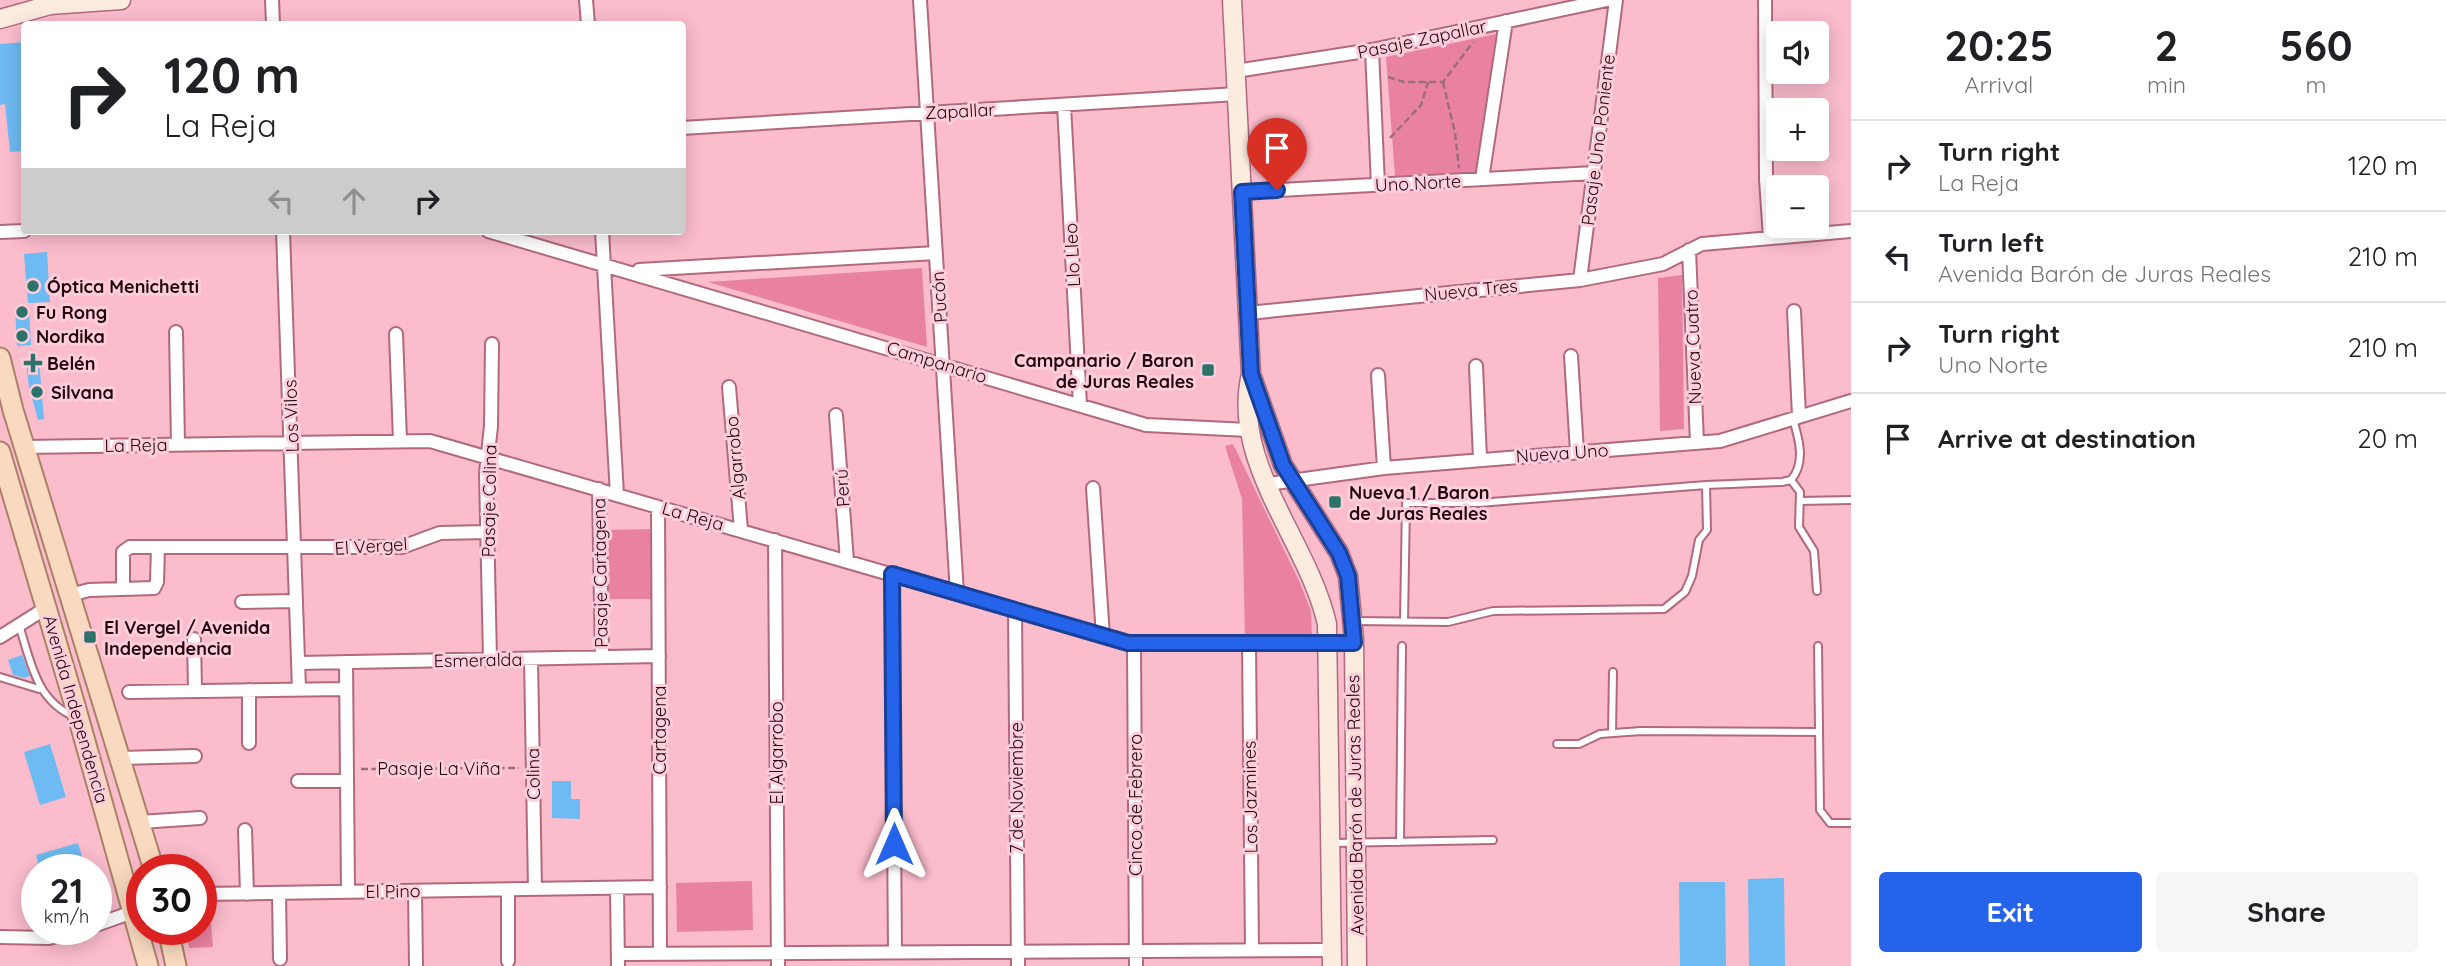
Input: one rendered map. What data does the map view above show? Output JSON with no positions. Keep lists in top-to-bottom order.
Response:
{
  "streets": {
    "main road": ["Avenida Independencia"],
    "street": [
      "Pasaje Zapallar",
      "Zapallar",
      "Pasaje Uno Poniente",
      "Uno Norte",
      "Llo Lleo",
      "Nueva Tres",
      "Pucón",
      "Nueva Cuatro",
      "Campanario",
      "Los Vilos",
      "La Reja",
      "Nueva Uno",
      "Algarrobo",
      "Perú",
      "Pasaje Colina",
      "El Vergel",
      "Pasaje Cartagena",
      "Esmeralda",
      "Cartagena",
      "El Algarrobo",
      "Colina",
      "7 de Noviembre",
      "Los Jazmines",
      "Cinco de Febrero",
      "Avenida Barón de Juras Reales",
      "El Pino"
    ],
    "path": ["Pasaje La Viña"]
  },
  "crossings": [
    ["Pasaje Zapallar", "Avenida Barón de Juras Reales"],
    ["Zapallar", "Llo Lleo"],
    ["Zapallar", "Pucón"],
    ["Zapallar", "Avenida Barón de Juras Reales"],
    ["Pasaje Uno Poniente", "Uno Norte"],
    ["Pasaje Uno Poniente", "Nueva Tres"],
    ["Uno Norte", "Avenida Barón de Juras Reales"],
    ["Llo Lleo", "Campanario"],
    ["Nueva Tres", "Nueva Cuatro"],
    ["Nueva Tres", "Avenida Barón de Juras Reales"],
    ["Pucón", "Campanario"],
    ["Pucón", "La Reja"],
    ["Nueva Cuatro", "Nueva Uno"],
    ["Campanario", "Avenida Barón de Juras Reales"],
    ["Los Vilos", "La Reja"],
    ["Los Vilos", "El Vergel"],
    ["Los Vilos", "Esmeralda"],
    ["La Reja", "Algarrobo"],
    ["La Reja", "Perú"],
    ["La Reja", "Pasaje Colina"],
    ["La Reja", "Pasaje Cartagena"],
    ["La Reja", "Avenida Independencia"],
    ["La Reja", "Cartagena"],
    ["La Reja", "El Algarrobo"],
    ["La Reja", "7 de Noviembre"],
    ["La Reja", "Los Jazmines"],
    ["La Reja", "Cinco de Febrero"],
    ["La Reja", "Avenida Barón de Juras Reales"],
    ["Nueva Uno", "Avenida Barón de Juras Reales"],
    ["Pasaje Colina", "El Vergel"],
    ["Pasaje Colina", "Esmeralda"],
    ["Pasaje Cartagena", "Esmeralda"],
    ["Esmeralda", "Cartagena"],
    ["Esmeralda", "Colina"],
    ["Cartagena", "El Pino"],
    ["Colina", "El Pino"]
  ],
  "places": {
    "other": [
      "Óptica Menichetti",
      "Fu Rong",
      "Nordika",
      "Silvana"
    ],
    "health": ["Belén"],
    "transit": ["Campanario / Baron de Juras Reales", "Nueva 1 / Baron de Juras Reales", "El Vergel / Avenida Independencia"]
  },
  "page": {
    "eta": [
      "20:25",
      "Arrival",
      "2",
      "min",
      "560",
      "m"
    ],
    "map_buttons": ["+", "−"],
    "turn": ["120 m", "La Reja"],
    "list": [
      {
        "name": "Turn right",
        "note": "La Reja",
        "value": "120 m"
      },
      {
        "name": "Turn left",
        "note": "Avenida Barón de Juras Reales",
        "value": "210 m"
      },
      {
        "name": "Turn right",
        "note": "Uno Norte",
        "value": "210 m"
      },
      {
        "name": "Arrive at destination",
        "value": "20 m"
      }
    ],
    "speed": "21 km/h",
    "limit": "30",
    "buttons": ["Exit", "Share"]
  }
}
